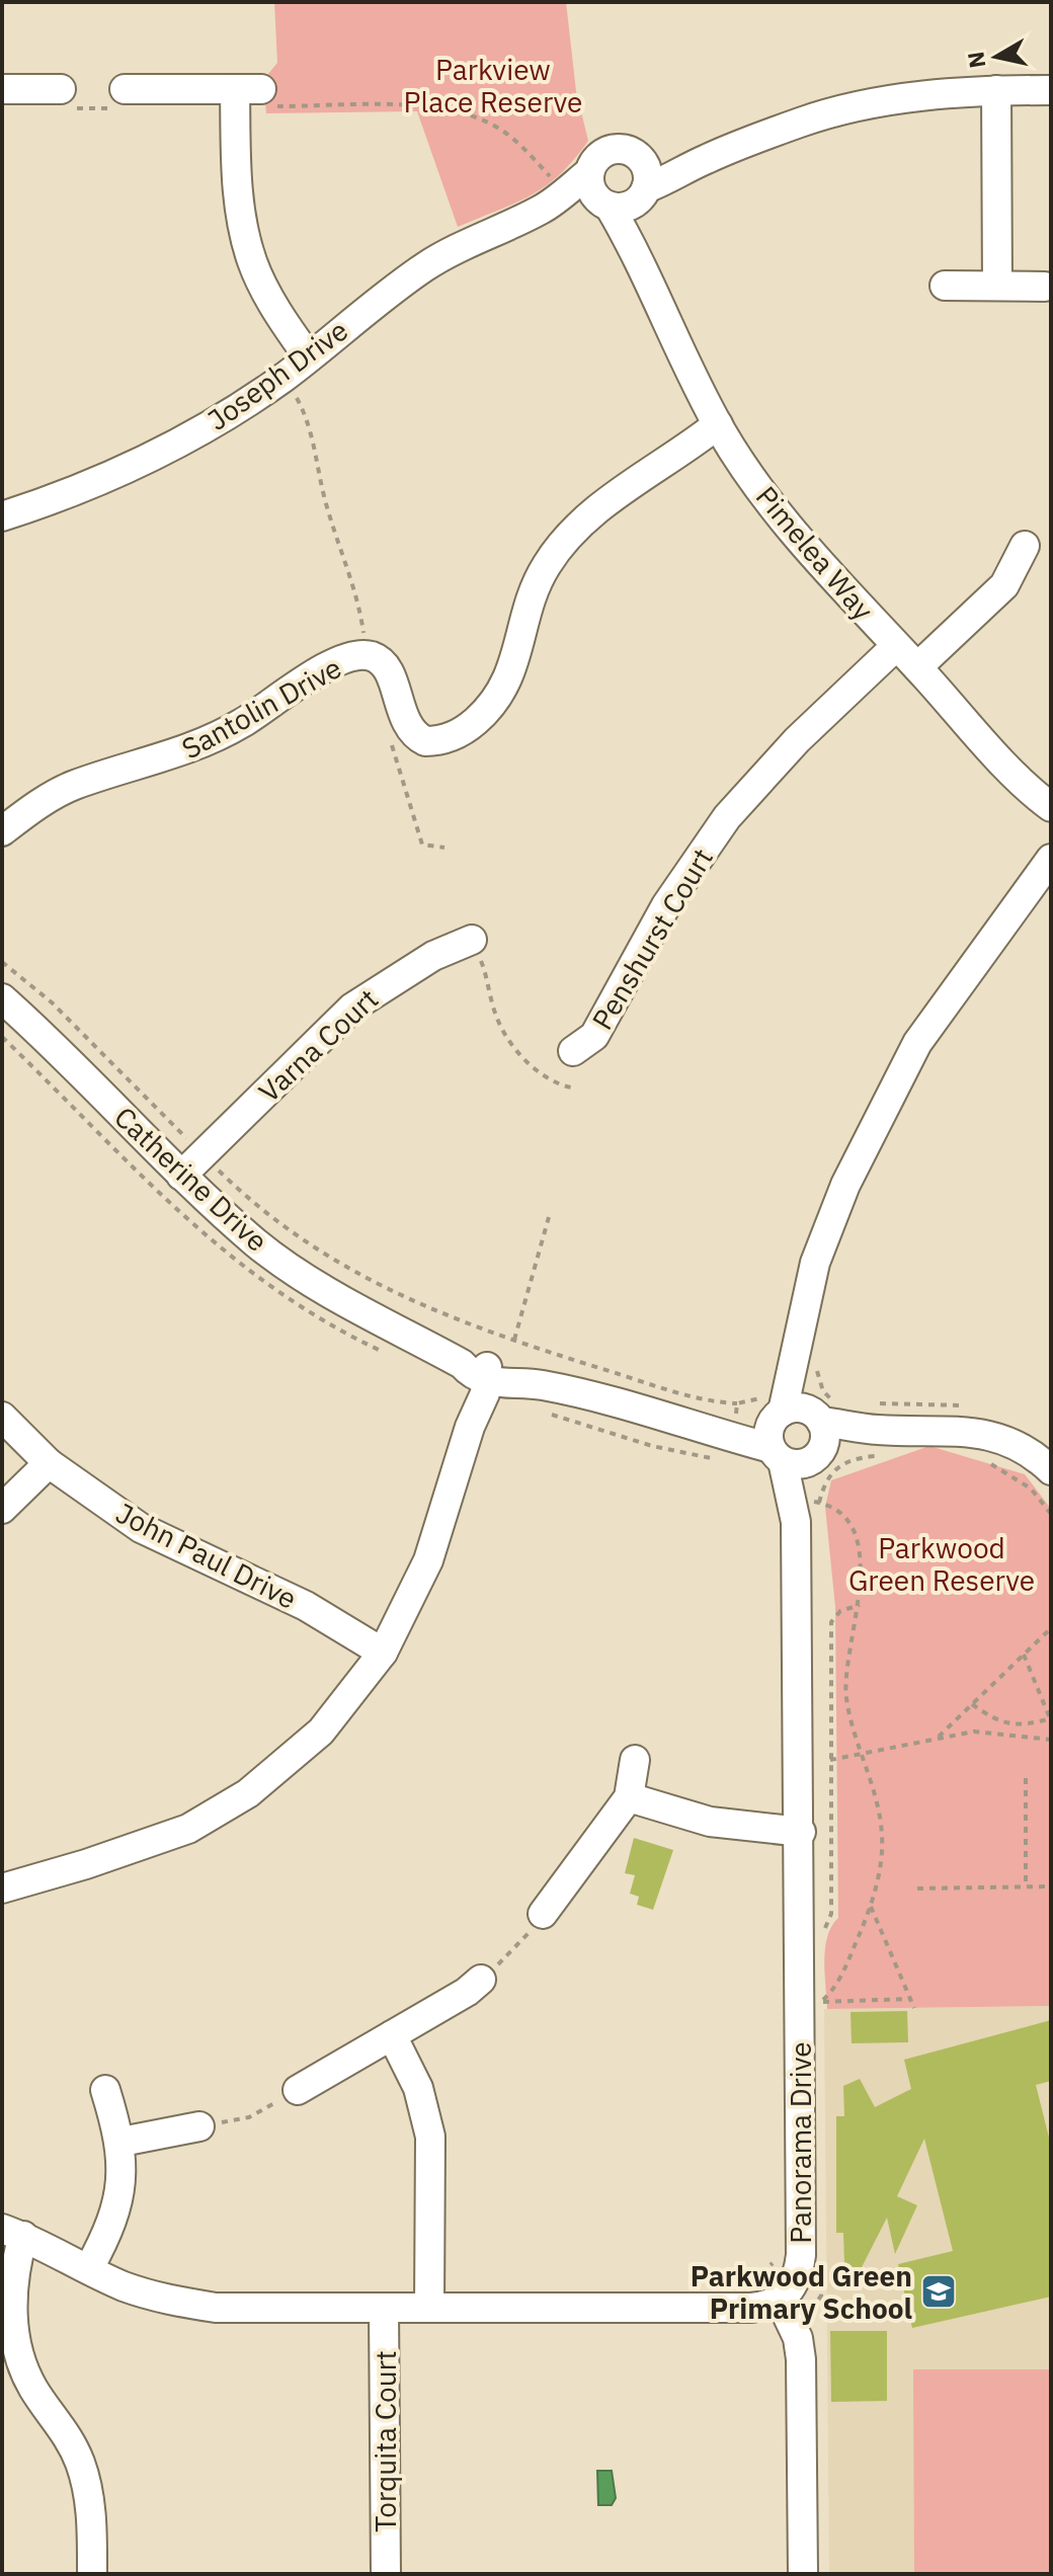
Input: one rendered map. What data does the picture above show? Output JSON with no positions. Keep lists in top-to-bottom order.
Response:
{
  "streets": {
    "street": [
      "Joseph Drive",
      "Pimelea Way",
      "Santolin Drive",
      "Penshurst Court",
      "Varna Court",
      "Catherine Drive",
      "John Paul Drive",
      "Panorama Drive",
      "Torquita Court"
    ]
  },
  "crossings": [
    ["Joseph Drive", "Pimelea Way"],
    ["Pimelea Way", "Santolin Drive"],
    ["Pimelea Way", "Penshurst Court"],
    ["Varna Court", "Catherine Drive"]
  ],
  "parks": ["Parkview Place Reserve", "Parkwood Green Reserve"],
  "places": {
    "school or university": ["Parkwood Green Primary School"]
  },
  "north": "left"
}
